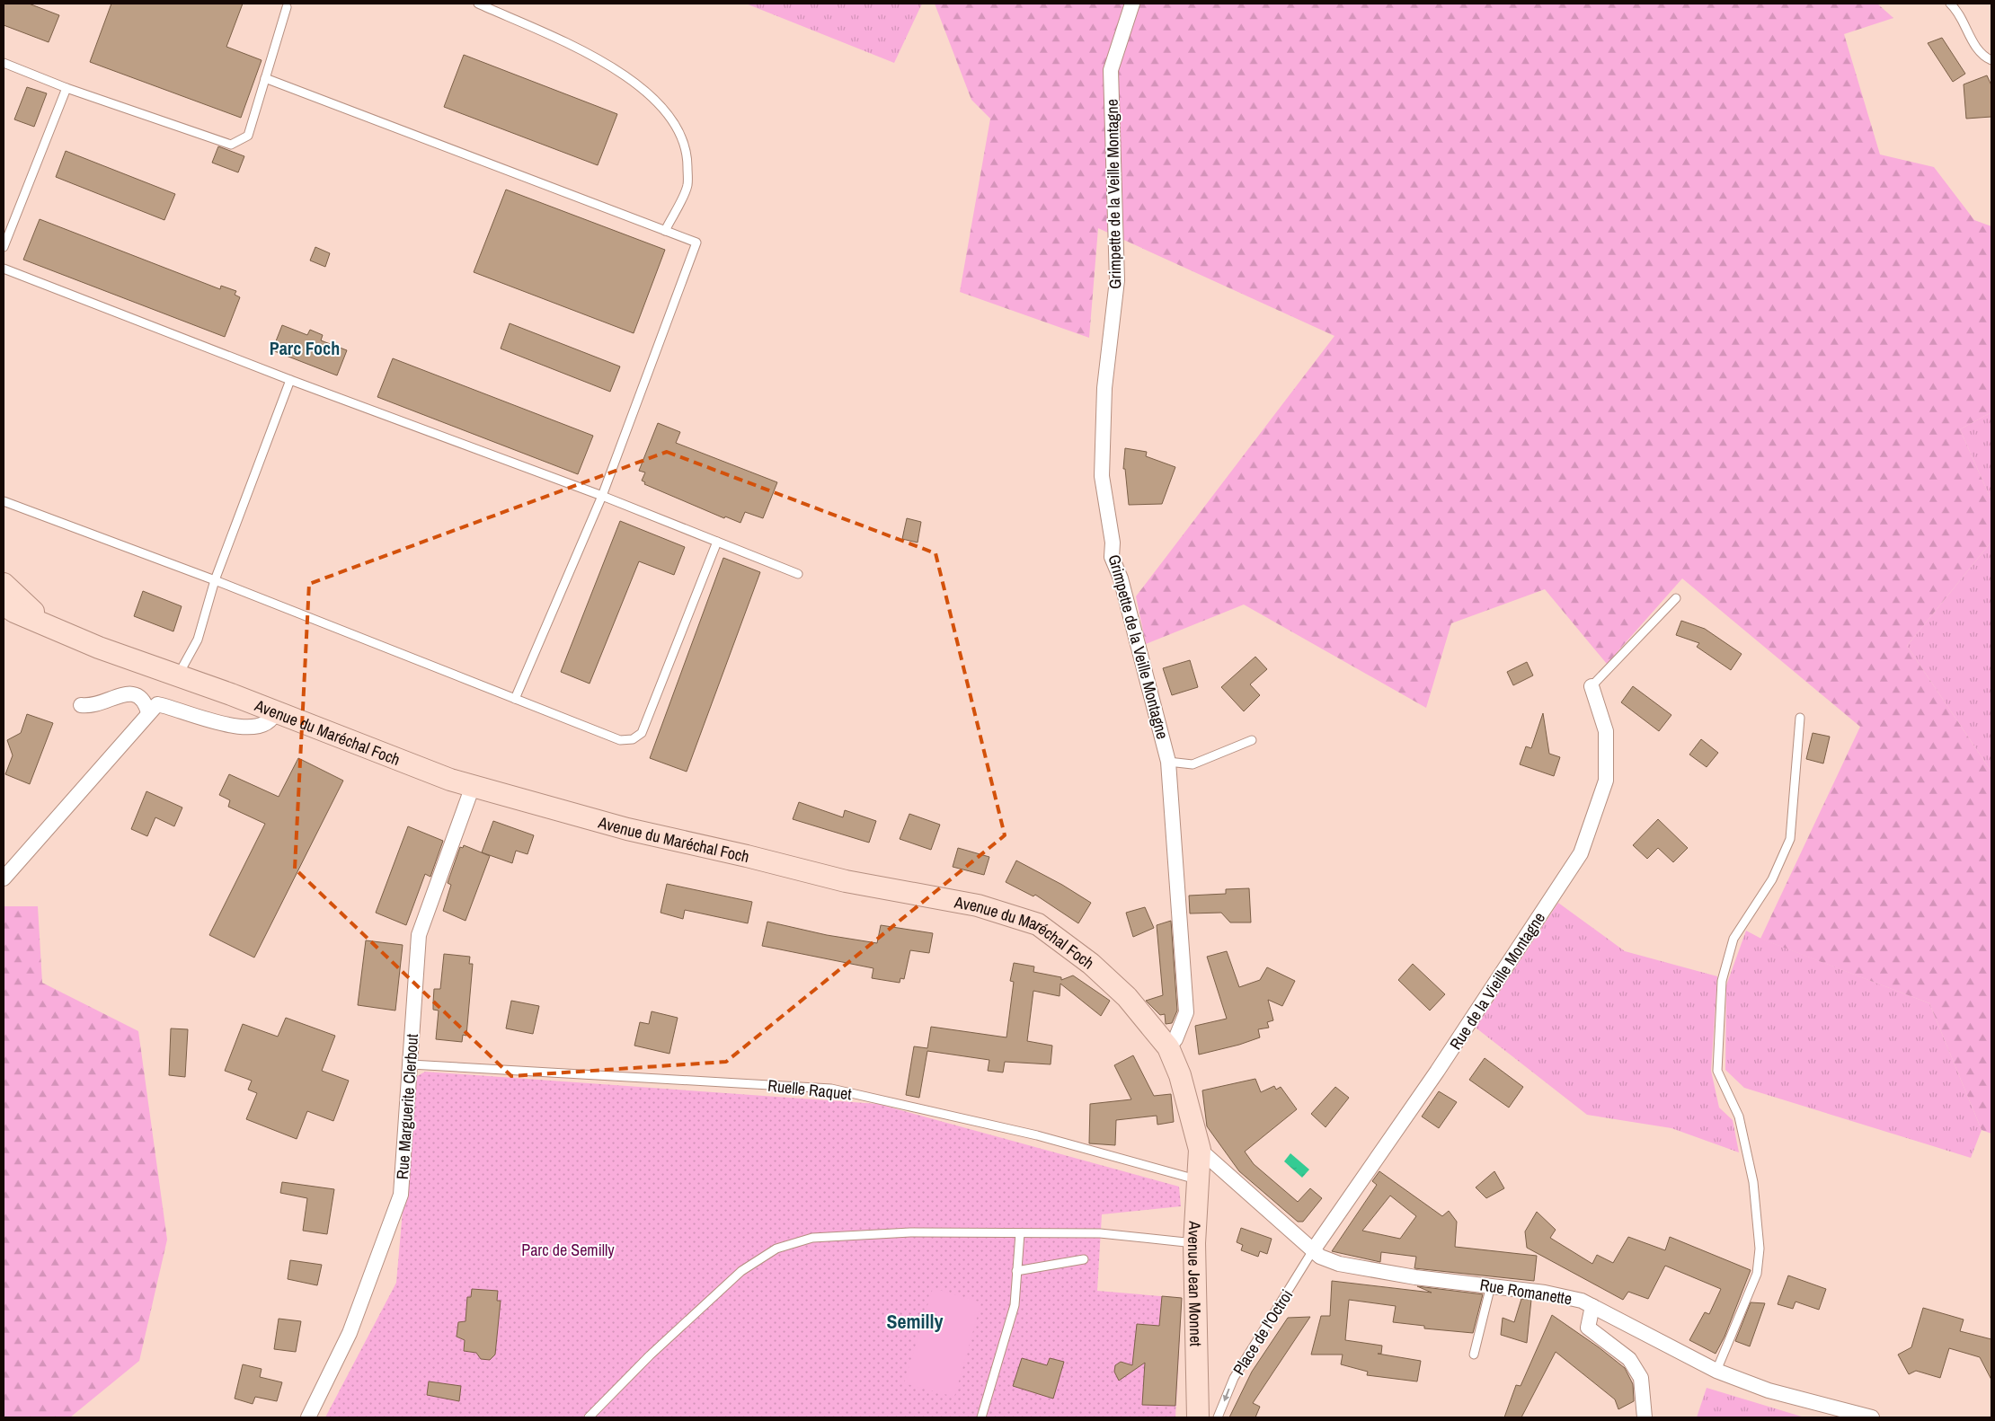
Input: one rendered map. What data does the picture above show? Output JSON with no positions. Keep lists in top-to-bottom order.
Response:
{
  "streets": {
    "main road": ["Avenue du Maréchal Foch", "Avenue Jean Monnet"],
    "street": [
      "Grimpette de la Veille Montagne",
      "Rue de la Vieille Montagne",
      "Rue Marguerite Clerbout",
      "Rue Romanette"
    ],
    "lane": ["Ruelle Raquet", "Place de l'Octroi"]
  },
  "crossings": [
    ["Grimpette de la Veille Montagne", "Avenue du Maréchal Foch"],
    ["Avenue du Maréchal Foch", "Rue Marguerite Clerbout"],
    ["Avenue du Maréchal Foch", "Avenue Jean Monnet"],
    ["Avenue du Maréchal Foch", "Rue Romanette"],
    ["Rue de la Vieille Montagne", "Rue Romanette"],
    ["Rue de la Vieille Montagne", "Place de l'Octroi"],
    ["Ruelle Raquet", "Rue Marguerite Clerbout"],
    ["Ruelle Raquet", "Avenue Jean Monnet"],
    ["Avenue Jean Monnet", "Rue Romanette"],
    ["Rue Romanette", "Place de l'Octroi"]
  ],
  "one_way": ["Place de l'Octroi"],
  "districts": ["Parc Foch", "Semilly"],
  "parks": ["Parc de Semilly"]
}
